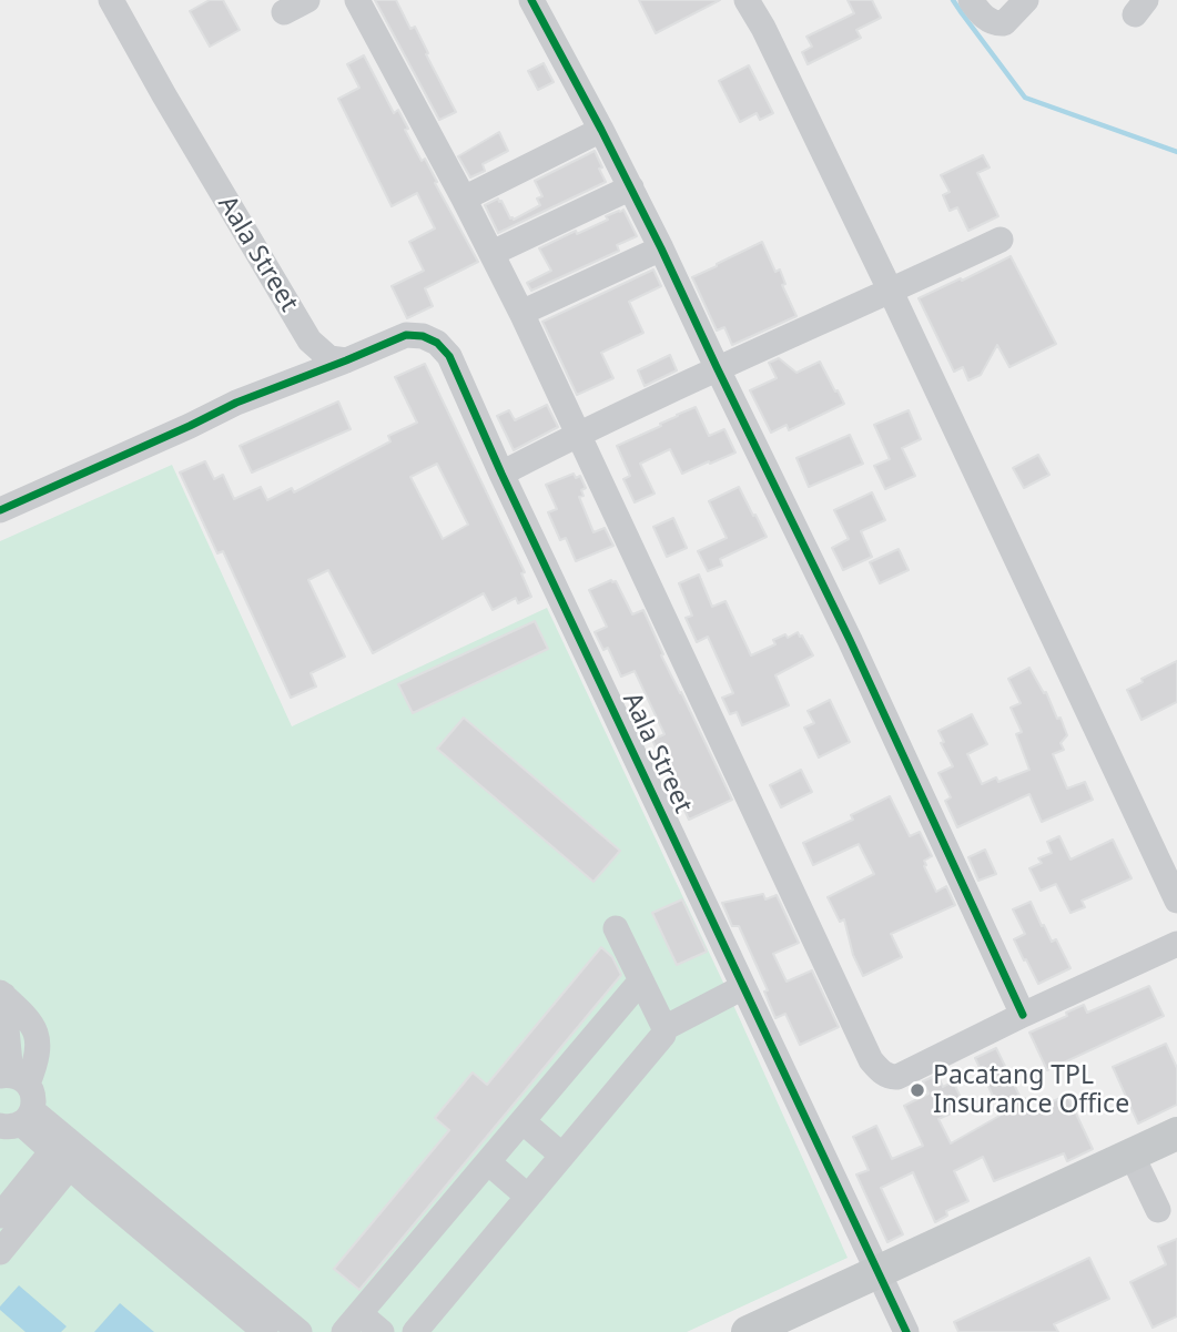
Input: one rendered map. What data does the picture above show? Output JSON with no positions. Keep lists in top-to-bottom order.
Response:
{
  "streets": {
    "street": ["Aala Street"]
  },
  "places": ["Pacatang TPL Insurance Office"]
}
